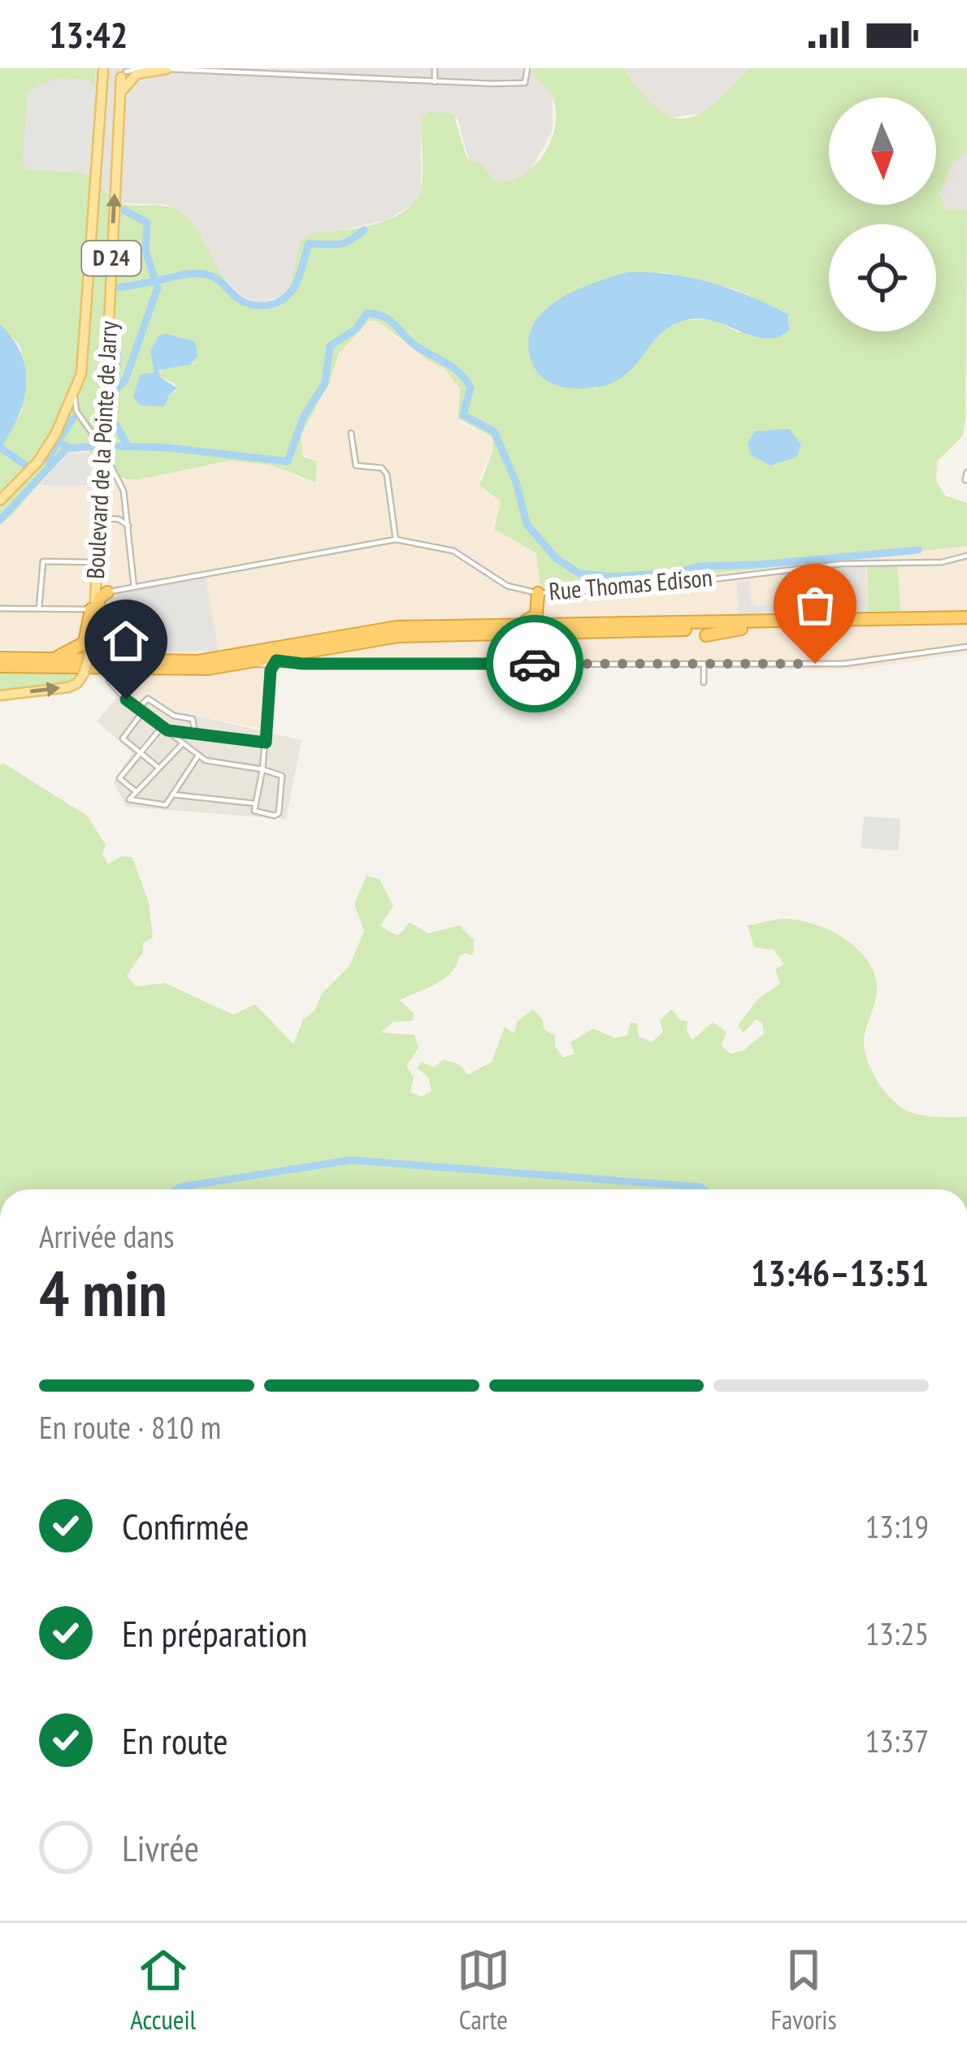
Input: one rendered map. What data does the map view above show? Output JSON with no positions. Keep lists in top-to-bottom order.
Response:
{
  "streets": {
    "main road": ["D 24", "Boulevard de la Pointe de Jarry"],
    "street": ["Rue Thomas Edison"]
  },
  "north": "bottom",
  "page": {
    "status": "13:42",
    "heading": ["4 min", "Arrivée dans", "13:46–13:51"],
    "bar": "En route · 810 m",
    "list": [
      ["Confirmée", "13:19"],
      ["En préparation", "13:25"],
      ["En route", "13:37"],
      "Livrée"
    ],
    "tabs": ["Accueil", "Carte", "Favoris"]
  }
}
